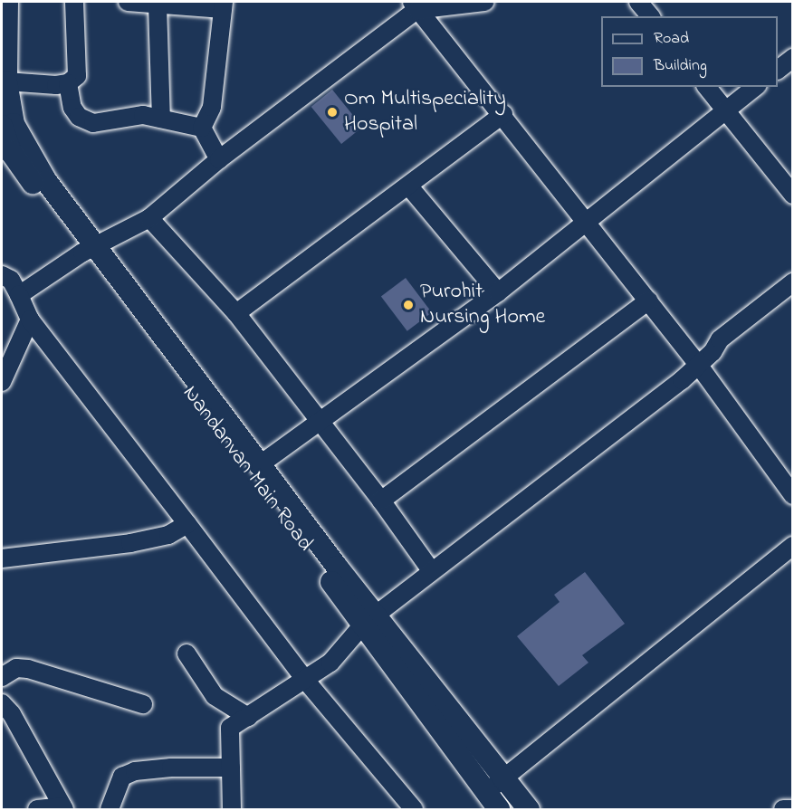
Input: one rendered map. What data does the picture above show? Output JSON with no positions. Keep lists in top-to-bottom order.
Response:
{
  "streets": {
    "main road": ["Nandanvan Main Road"]
  },
  "places": ["Om Multispeciality Hospital", "Purohit Nursing Home"],
  "legend": ["Road", "Building"]
}
